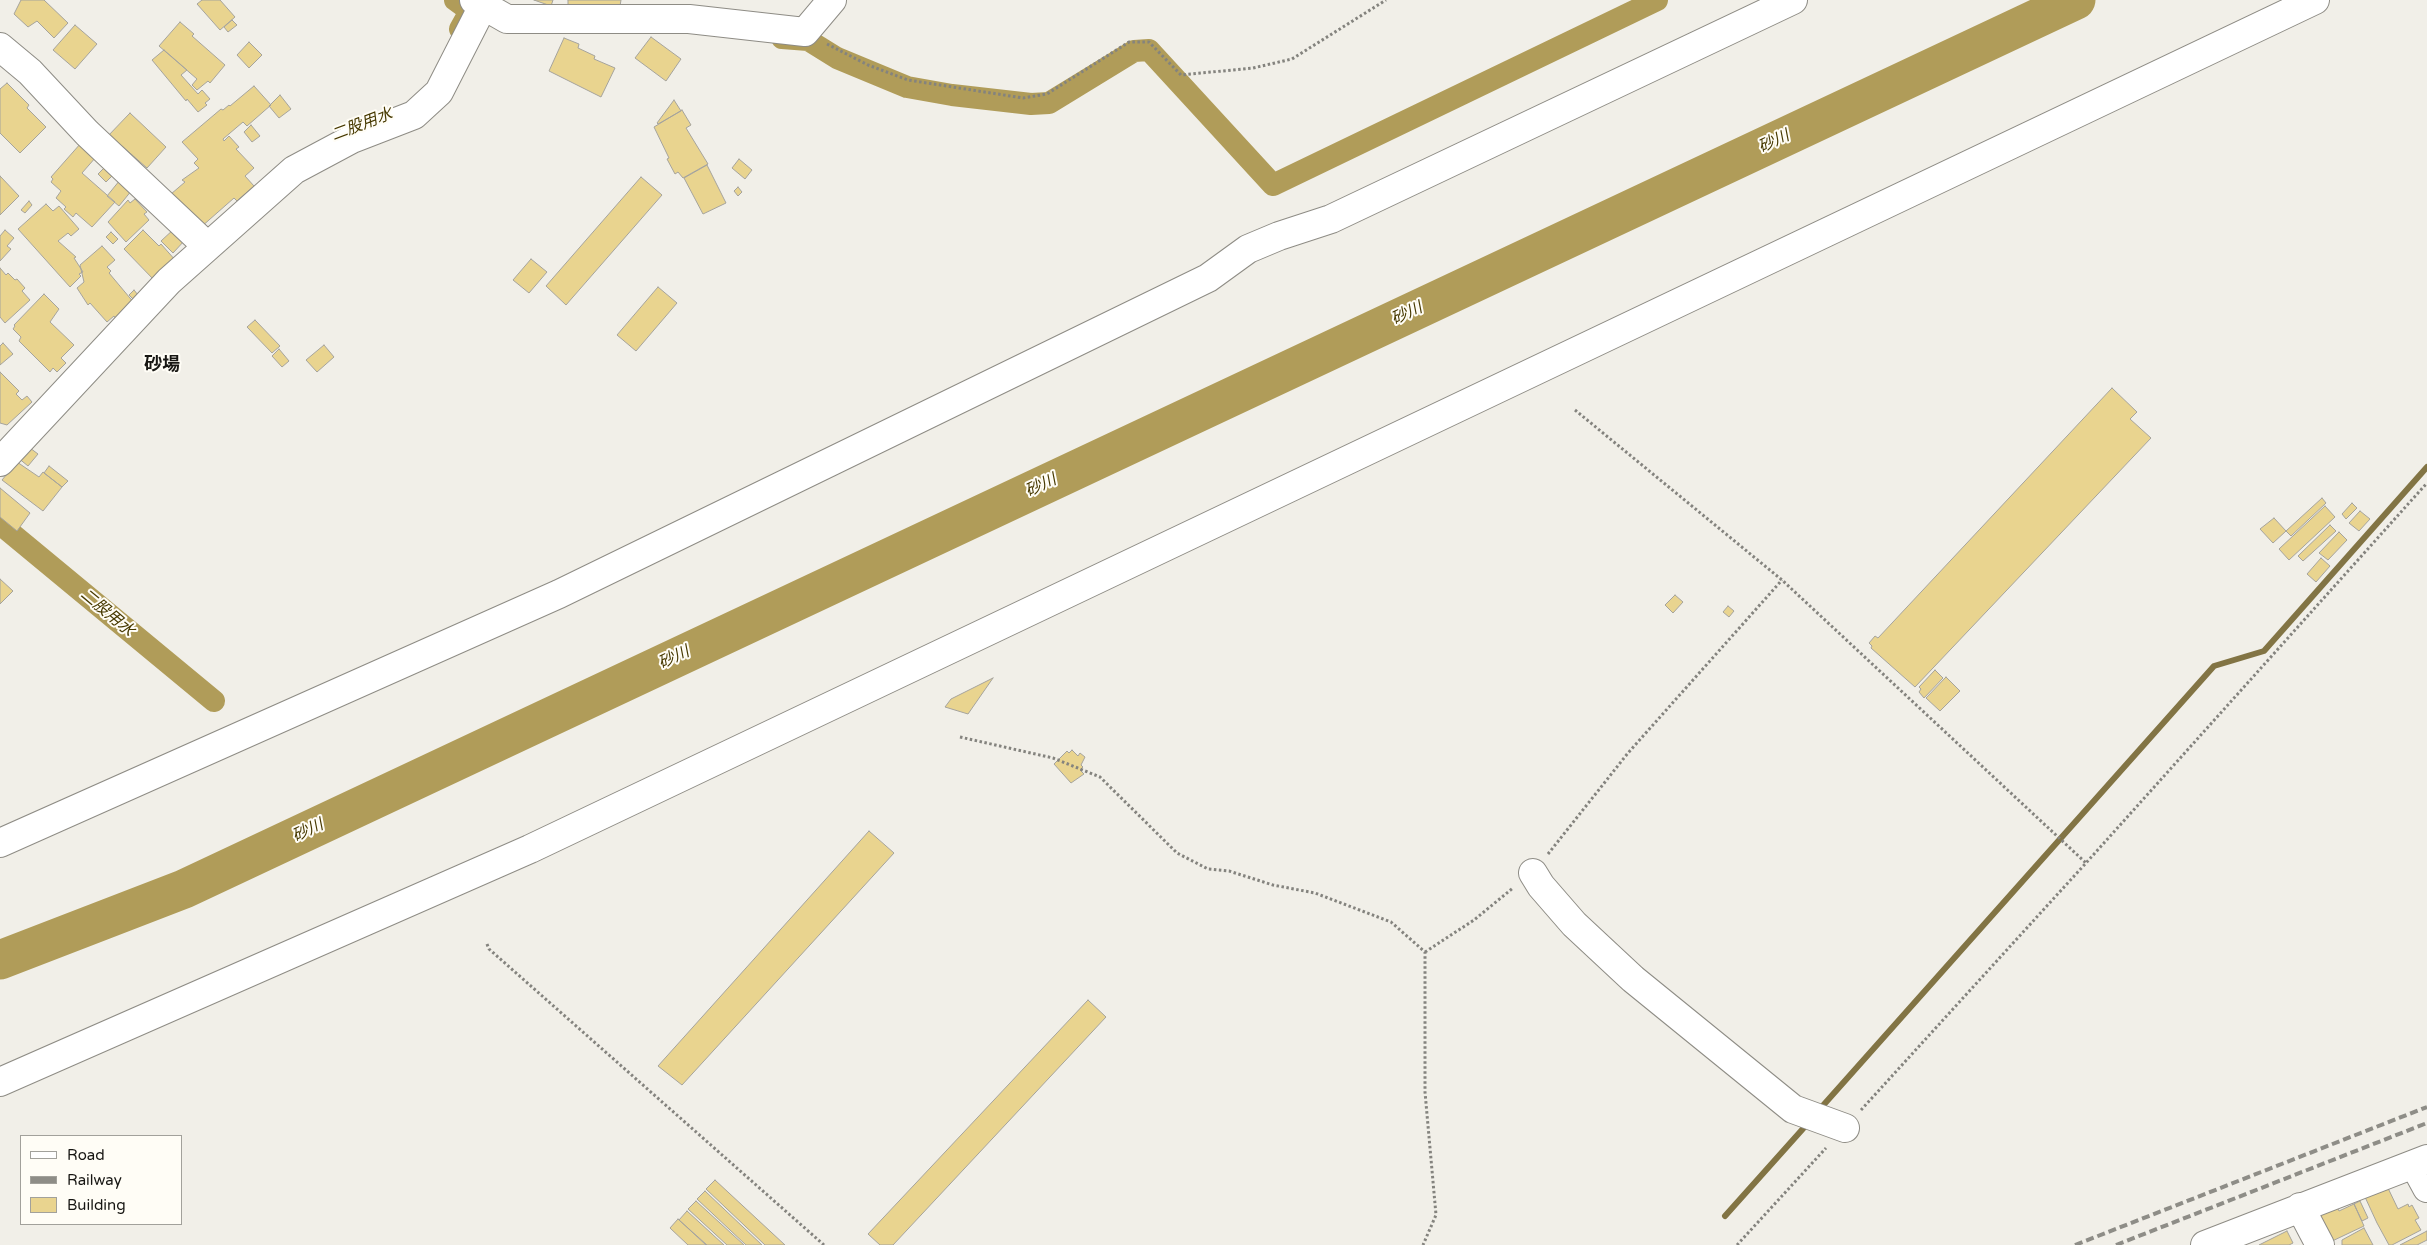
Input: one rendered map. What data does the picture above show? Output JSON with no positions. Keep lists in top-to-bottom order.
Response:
{
  "districts": ["砂場"],
  "water": ["二股用水", "砂川"],
  "legend": ["Road", "Railway", "Building"]
}
